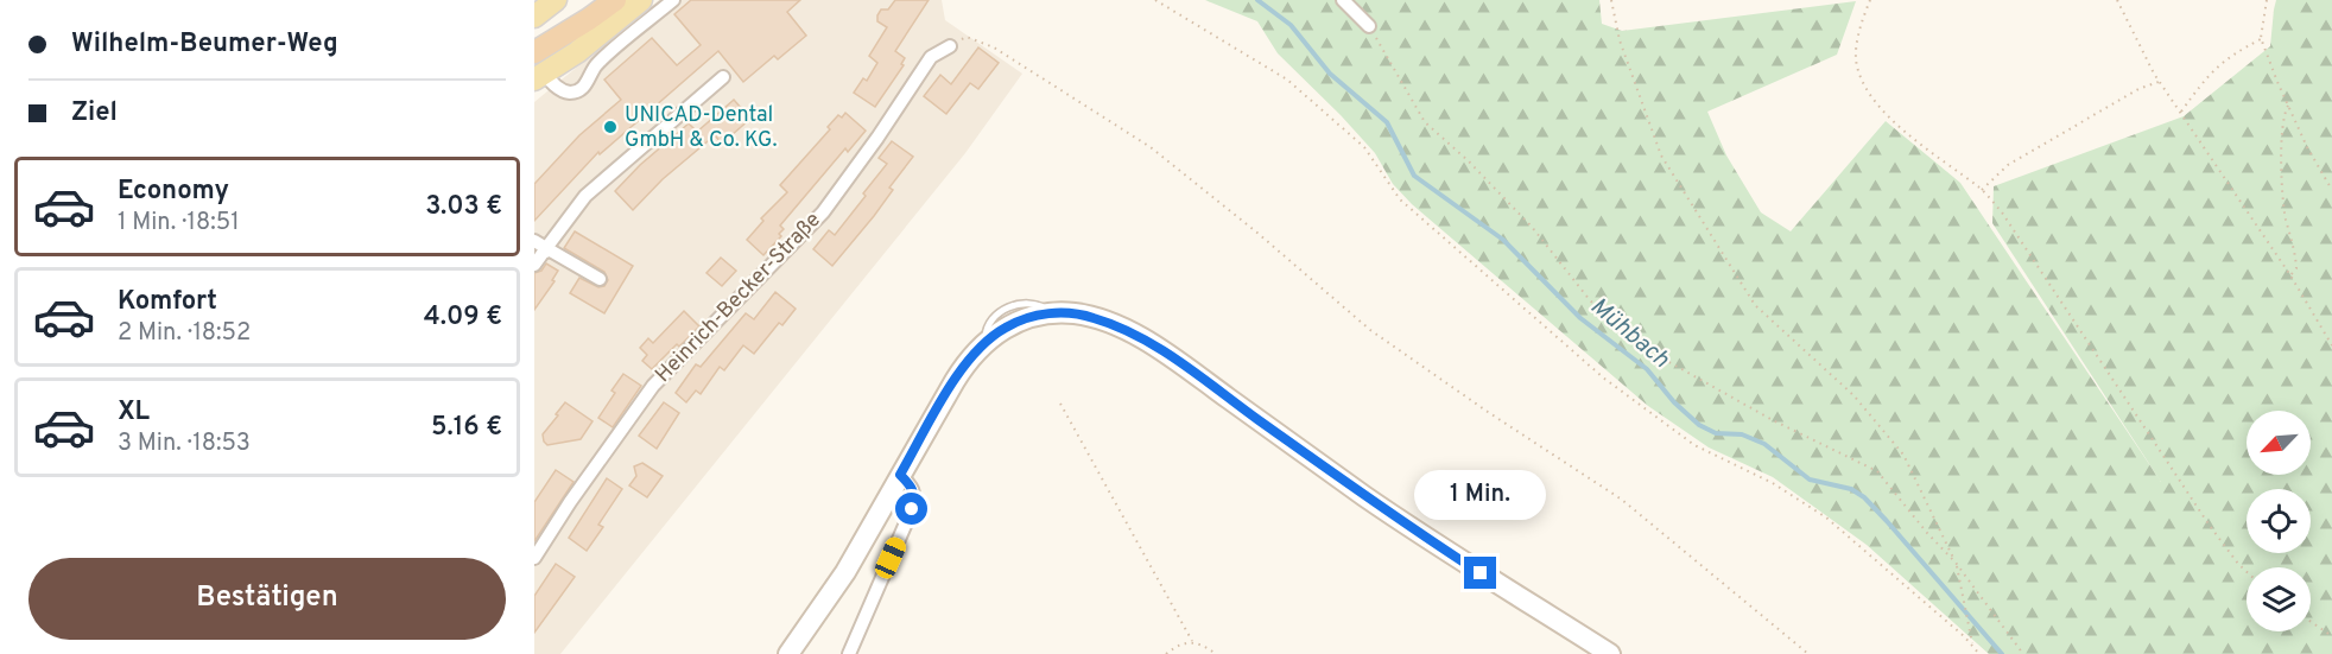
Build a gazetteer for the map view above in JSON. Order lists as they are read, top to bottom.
{
  "streets": {
    "street": ["Heinrich-Becker-Straße"]
  },
  "water": ["Mühbach"],
  "places": ["UNICAD-Dental GmbH & Co. KG."],
  "north": "bottom left",
  "page": {
    "banner": ["Wilhelm-Beumer-Weg", "Ziel"],
    "list": [
      {
        "name": "Economy",
        "note": "1 Min. · 18:51",
        "value": "3.03 €"
      },
      {
        "name": "Komfort",
        "note": "2 Min. · 18:52",
        "value": "4.09 €"
      },
      {
        "name": "XL",
        "note": "3 Min. · 18:53",
        "value": "5.16 €"
      }
    ],
    "bubble": "1 Min.",
    "buttons": "Bestätigen"
  }
}
